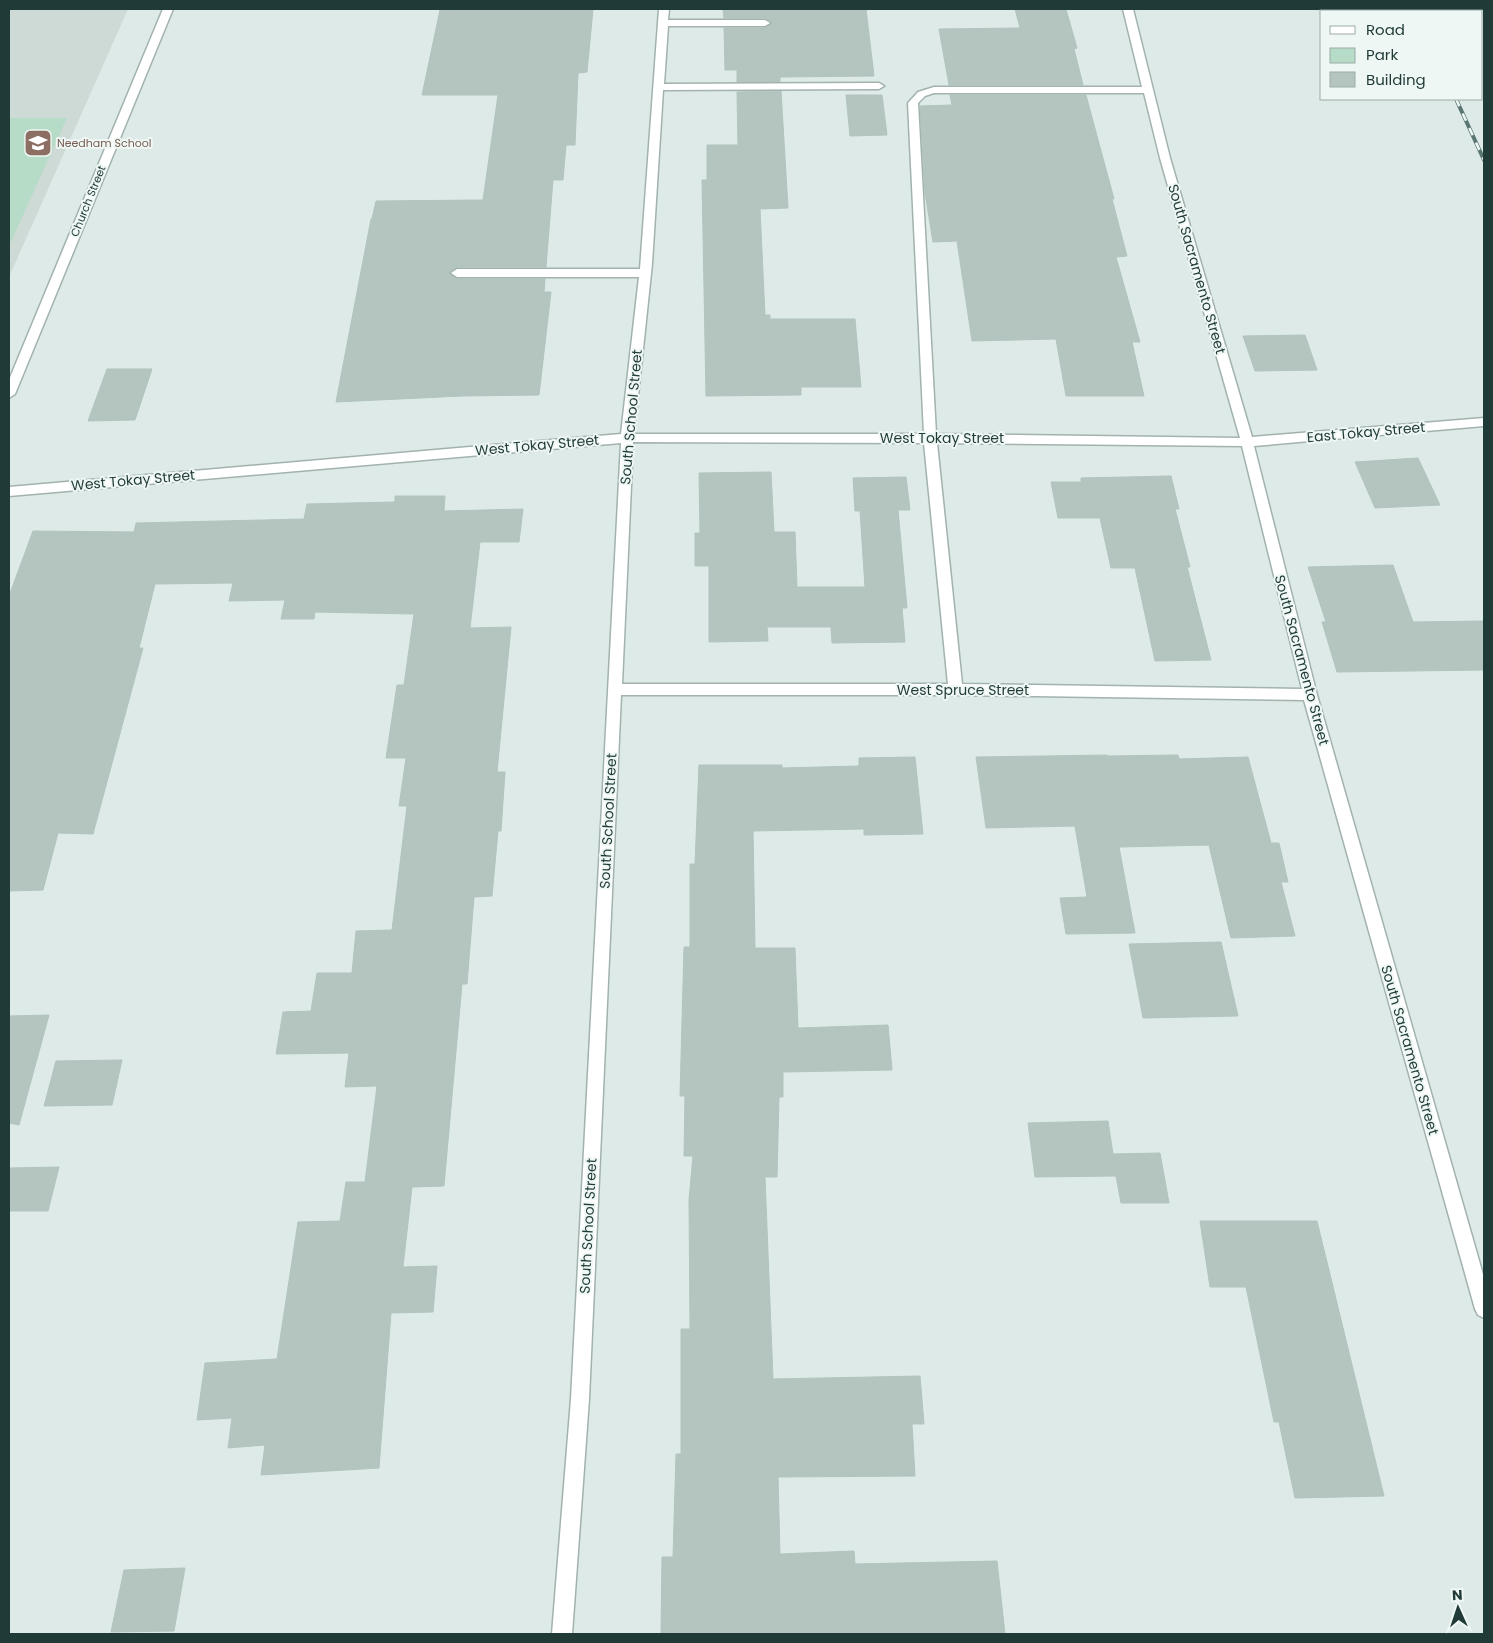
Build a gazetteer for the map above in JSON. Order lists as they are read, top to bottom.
{
  "streets": {
    "street": [
      "Church Street",
      "South Sacramento Street",
      "South School Street",
      "East Tokay Street",
      "West Tokay Street",
      "West Spruce Street"
    ]
  },
  "crossings": [
    ["South Sacramento Street", "East Tokay Street"],
    ["South Sacramento Street", "West Tokay Street"],
    ["South Sacramento Street", "West Spruce Street"],
    ["South School Street", "West Tokay Street"],
    ["South School Street", "West Spruce Street"],
    ["East Tokay Street", "West Tokay Street"]
  ],
  "places": {
    "school or university": ["Needham School"]
  },
  "legend": ["Road", "Park", "Building"],
  "north": "top"
}
